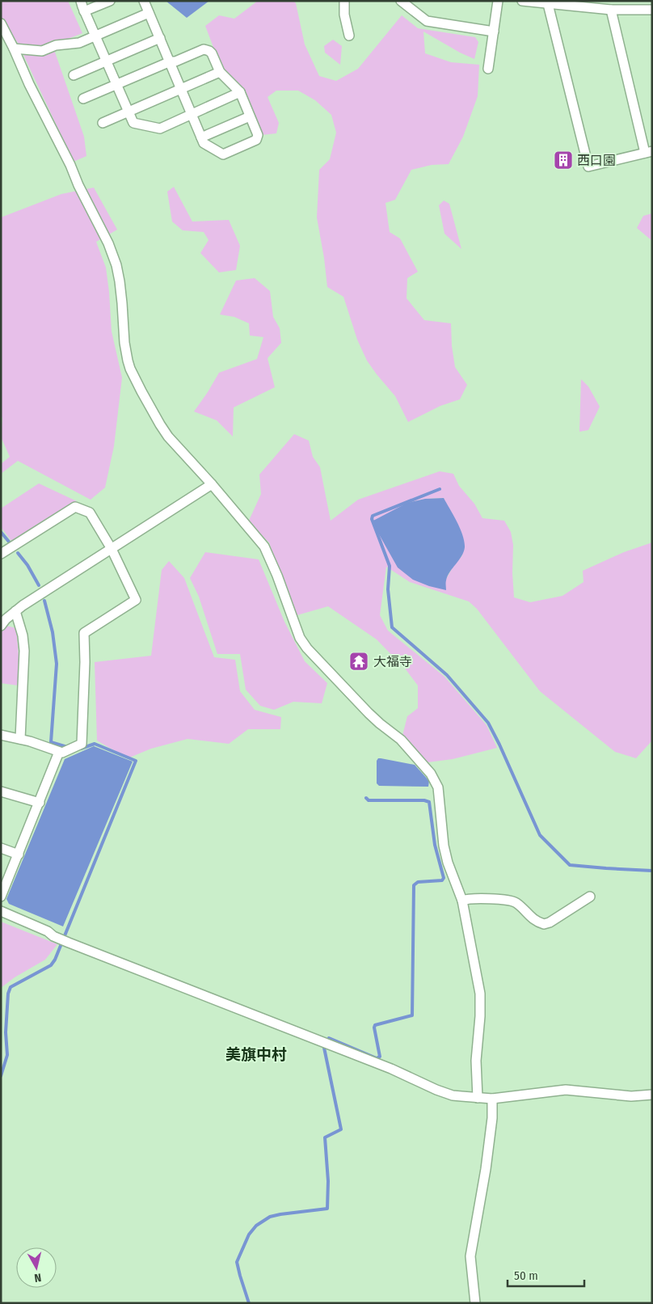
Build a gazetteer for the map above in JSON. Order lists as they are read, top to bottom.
{
  "districts": ["美旗中村"],
  "places": {
    "building": ["西口園"],
    "temple": ["大福寺"]
  },
  "scale_bar": "50 m",
  "north": "bottom"
}
